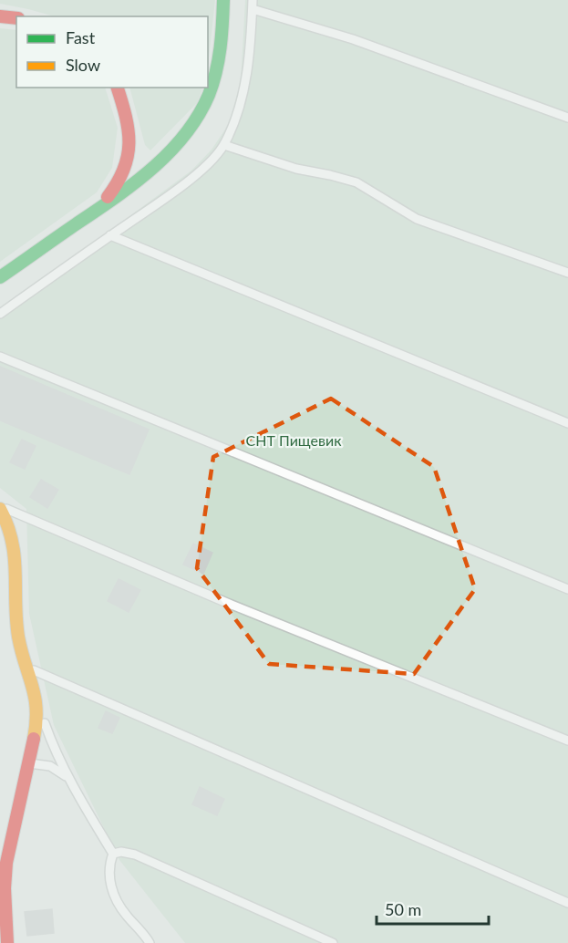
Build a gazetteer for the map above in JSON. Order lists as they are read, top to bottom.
{
  "parks": ["СНТ Пищевик"],
  "legend": ["Fast", "Slow"],
  "scale_bar": "50 m"
}
